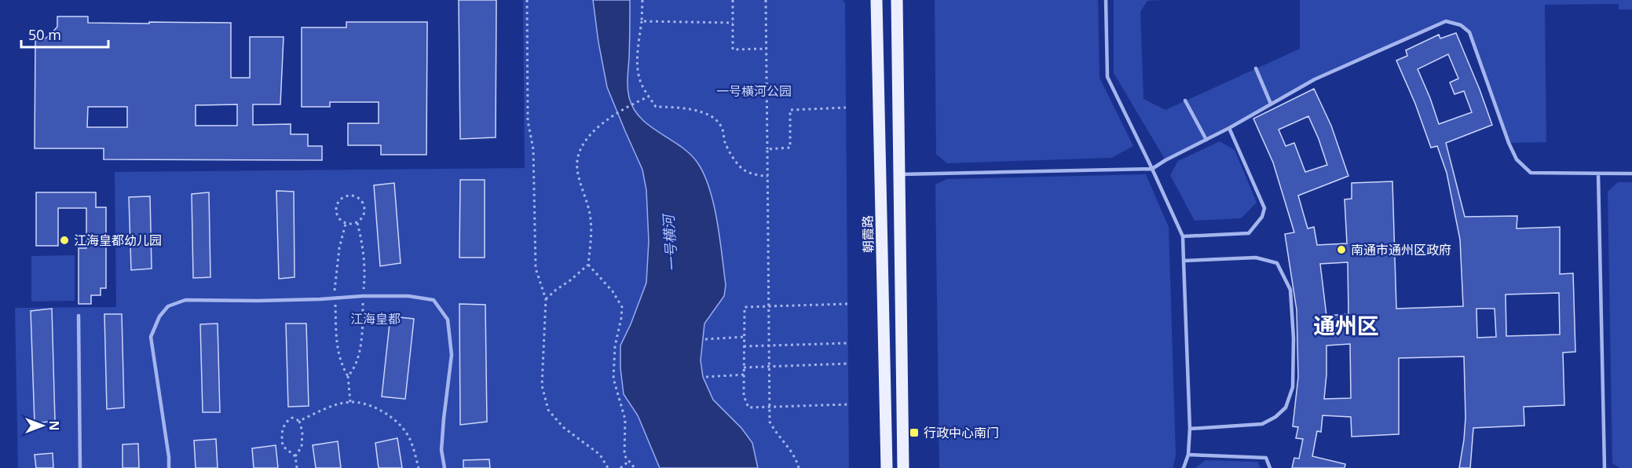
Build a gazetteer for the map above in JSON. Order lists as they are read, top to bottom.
{
  "streets": {
    "main road": ["朝霞路"]
  },
  "districts": ["通州区"],
  "water": ["一号横河"],
  "parks": ["一号横河公园", "江海皇都"],
  "places": {
    "other": ["江海皇都幼儿园", "南通市通州区政府"],
    "transit": ["行政中心南门"]
  },
  "scale_bar": "50 m",
  "north": "right"
}
